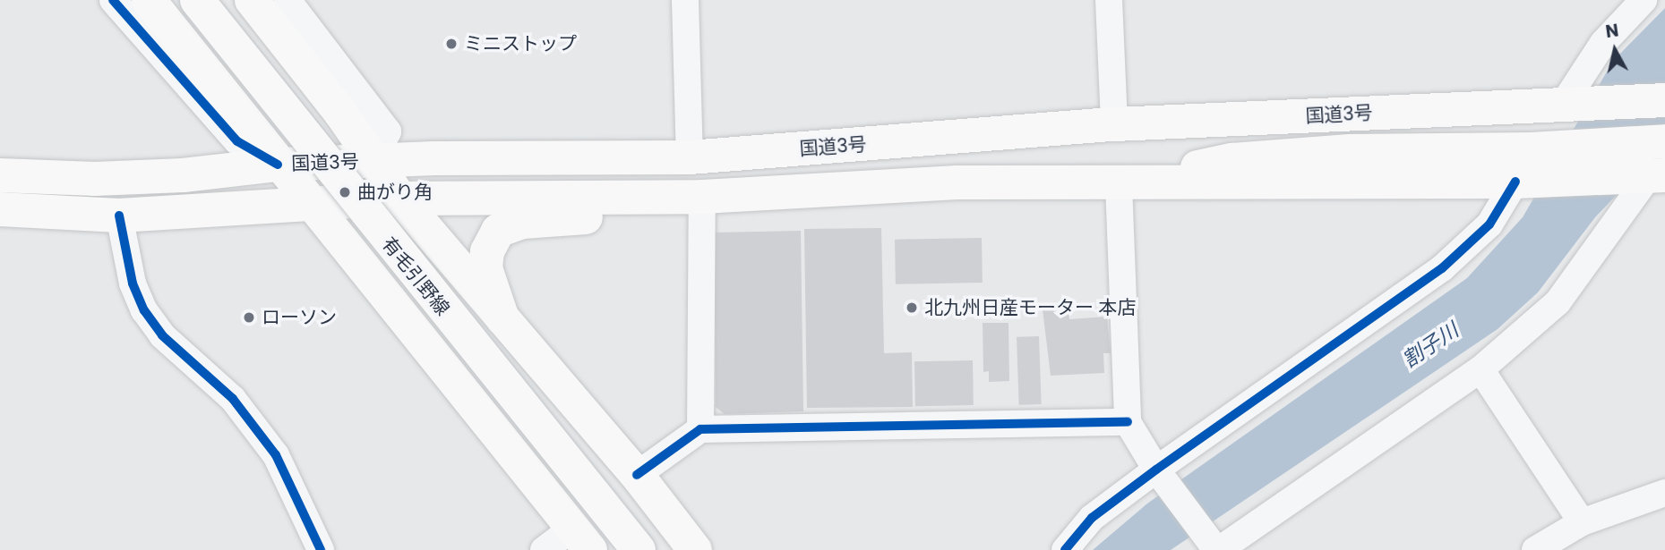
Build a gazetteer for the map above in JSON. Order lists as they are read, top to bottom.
{
  "streets": {
    "main road": ["国道3号", "有毛引野線"]
  },
  "water": ["割子川"],
  "places": [
    "ミニストップ",
    "曲がり角",
    "北九州日産モーター 本店",
    "ローソン"
  ],
  "north": "top"
}
